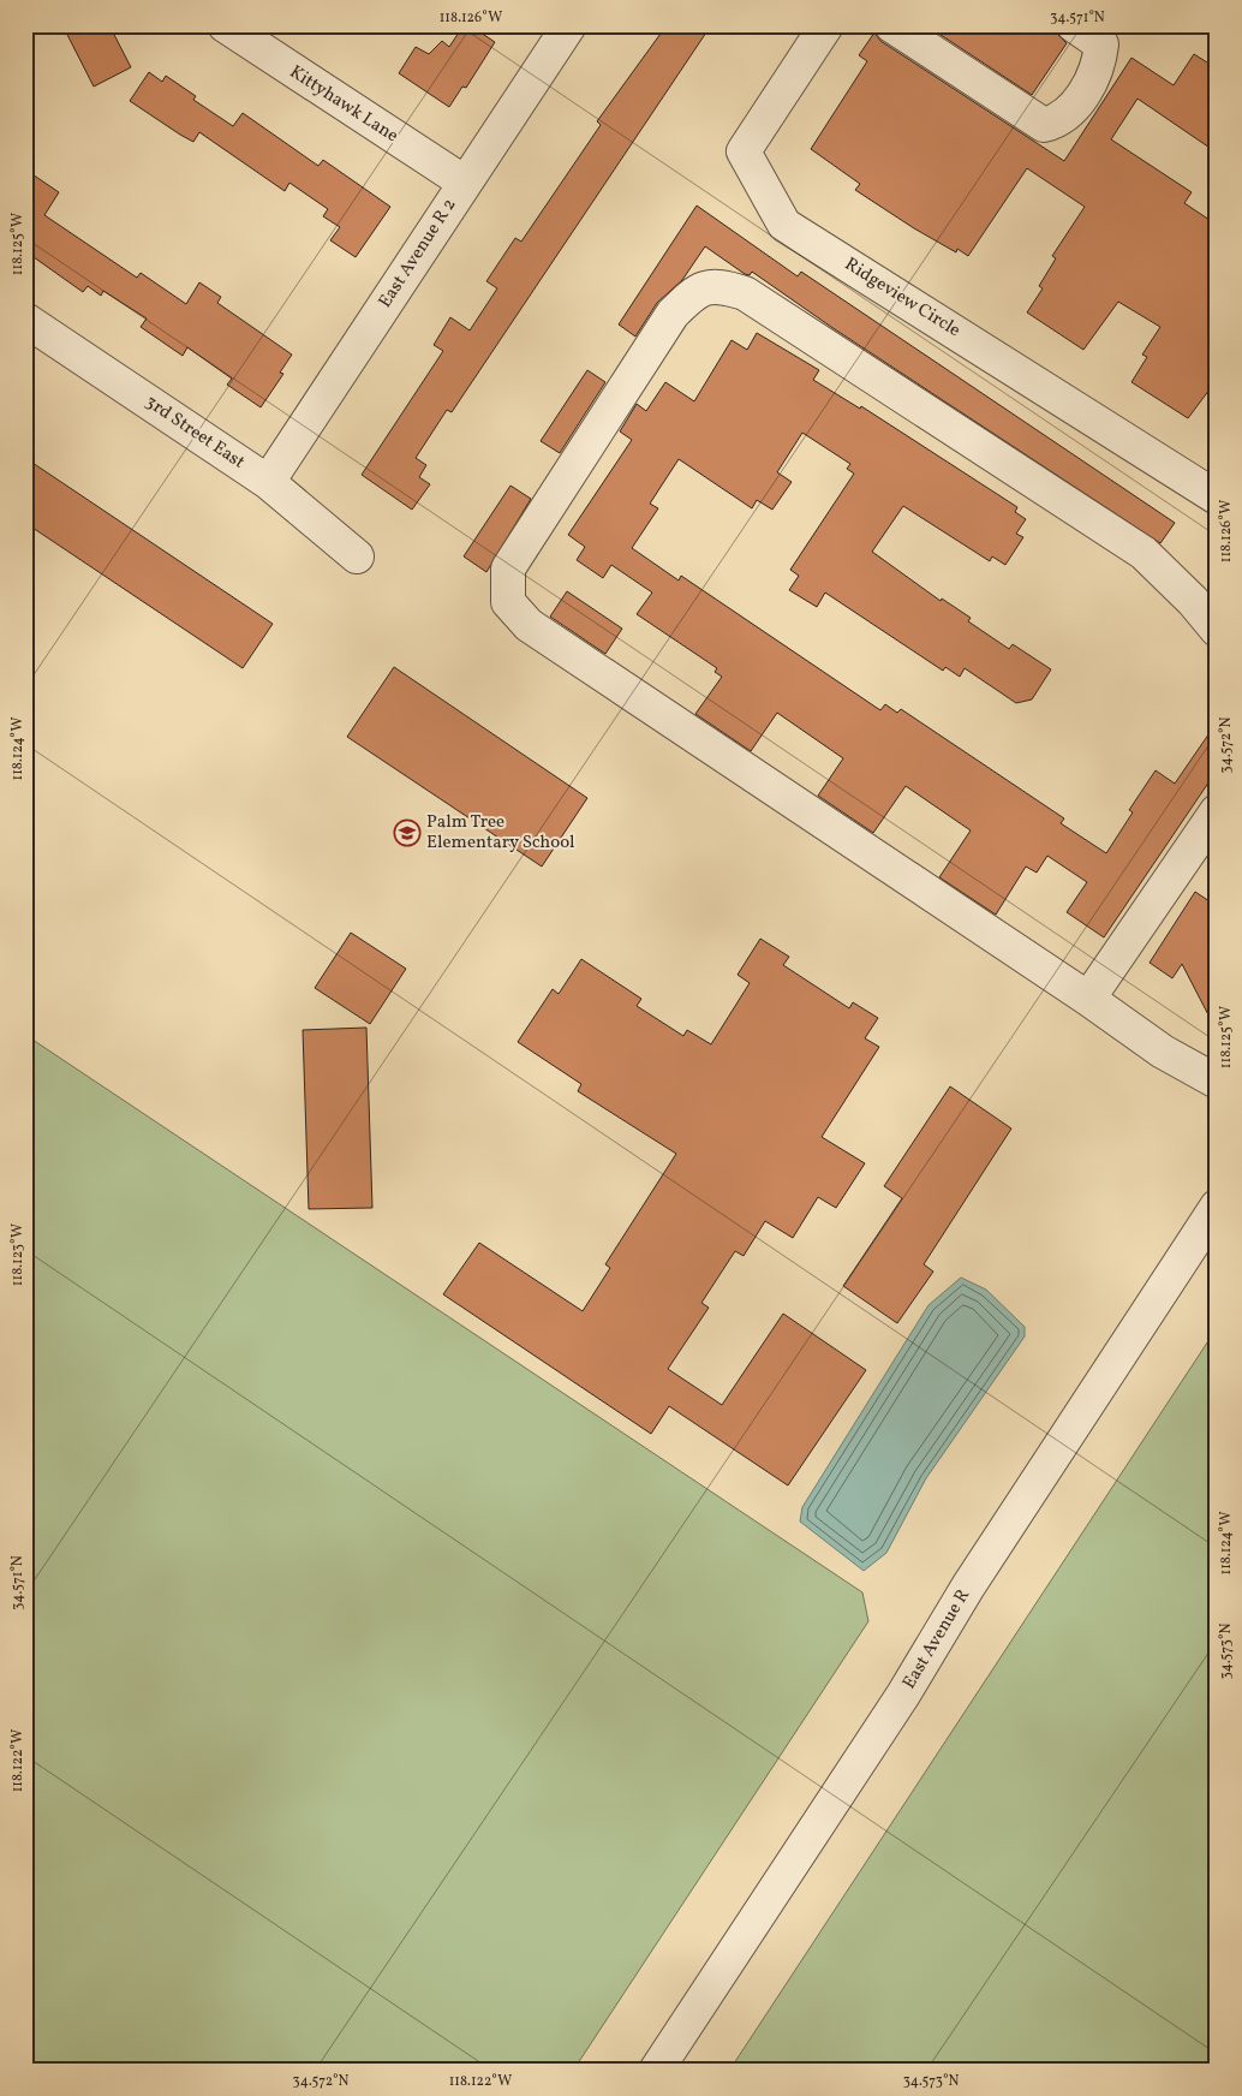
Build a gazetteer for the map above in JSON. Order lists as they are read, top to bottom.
{
  "streets": {
    "street": [
      "Kittyhawk Lane",
      "East Avenue R 2",
      "Ridgeview Circle",
      "3rd Street East",
      "East Avenue R"
    ]
  },
  "crossings": [
    ["Kittyhawk Lane", "East Avenue R 2"],
    ["East Avenue R 2", "3rd Street East"]
  ],
  "places": {
    "school or university": ["Palm Tree Elementary School"]
  },
  "coordinates": [
    "118.126°W",
    "34.571°N",
    "118.125°W",
    "34.572°N",
    "118.124°W",
    "118.123°W",
    "34.573°N",
    "118.122°W"
  ]
}
